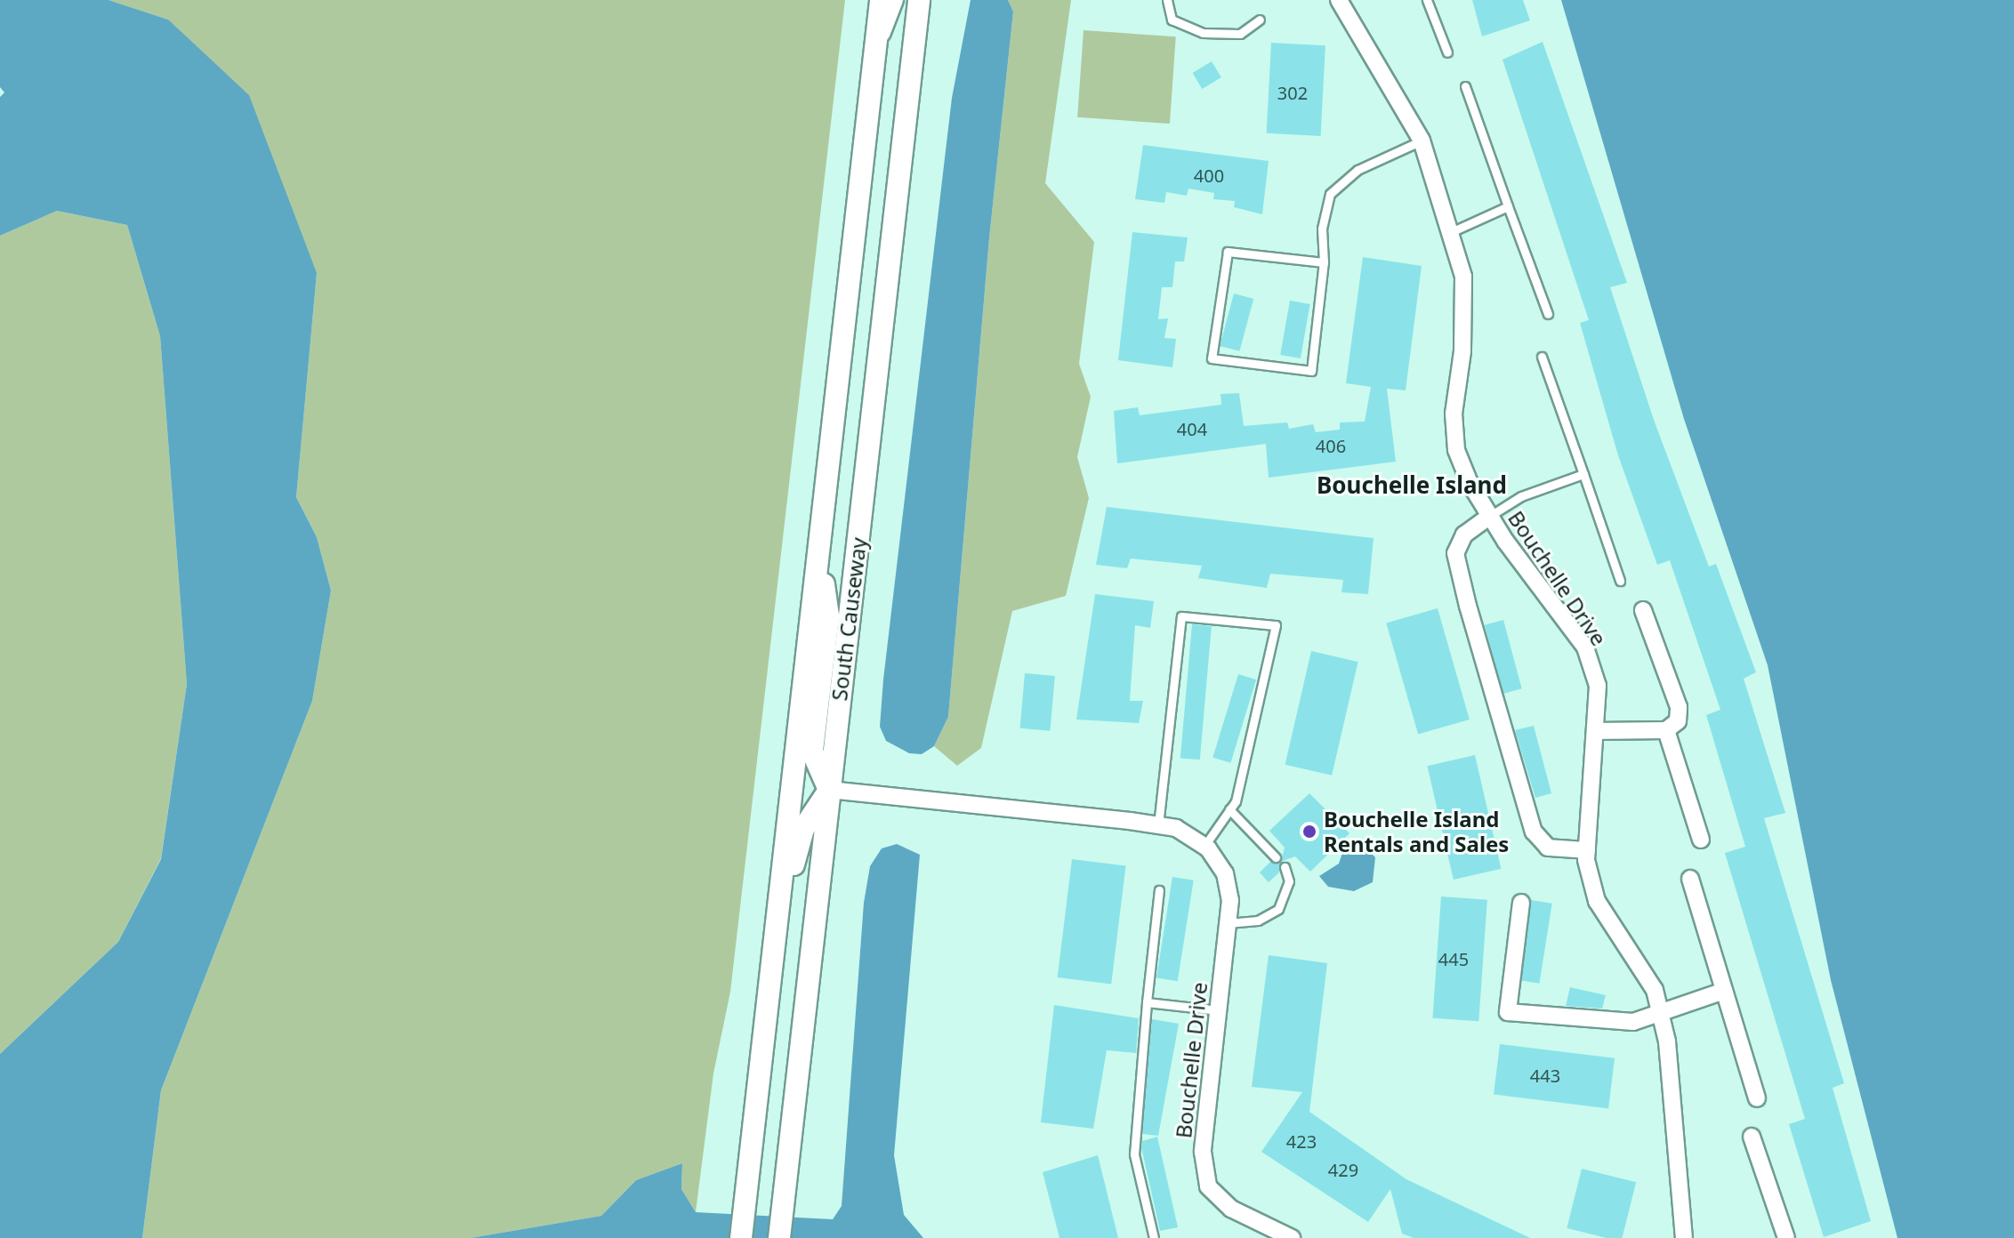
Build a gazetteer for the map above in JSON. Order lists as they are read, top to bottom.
{
  "streets": {
    "main road": ["South Causeway"],
    "street": ["Bouchelle Drive"]
  },
  "crossings": [
    ["Bouchelle Drive", "South Causeway"]
  ],
  "districts": ["Bouchelle Island"],
  "places": ["Bouchelle Island Rentals and Sales"],
  "house_numbers": [
    "302",
    "400",
    "404",
    "406",
    "445",
    "443",
    "423",
    "429"
  ]
}
